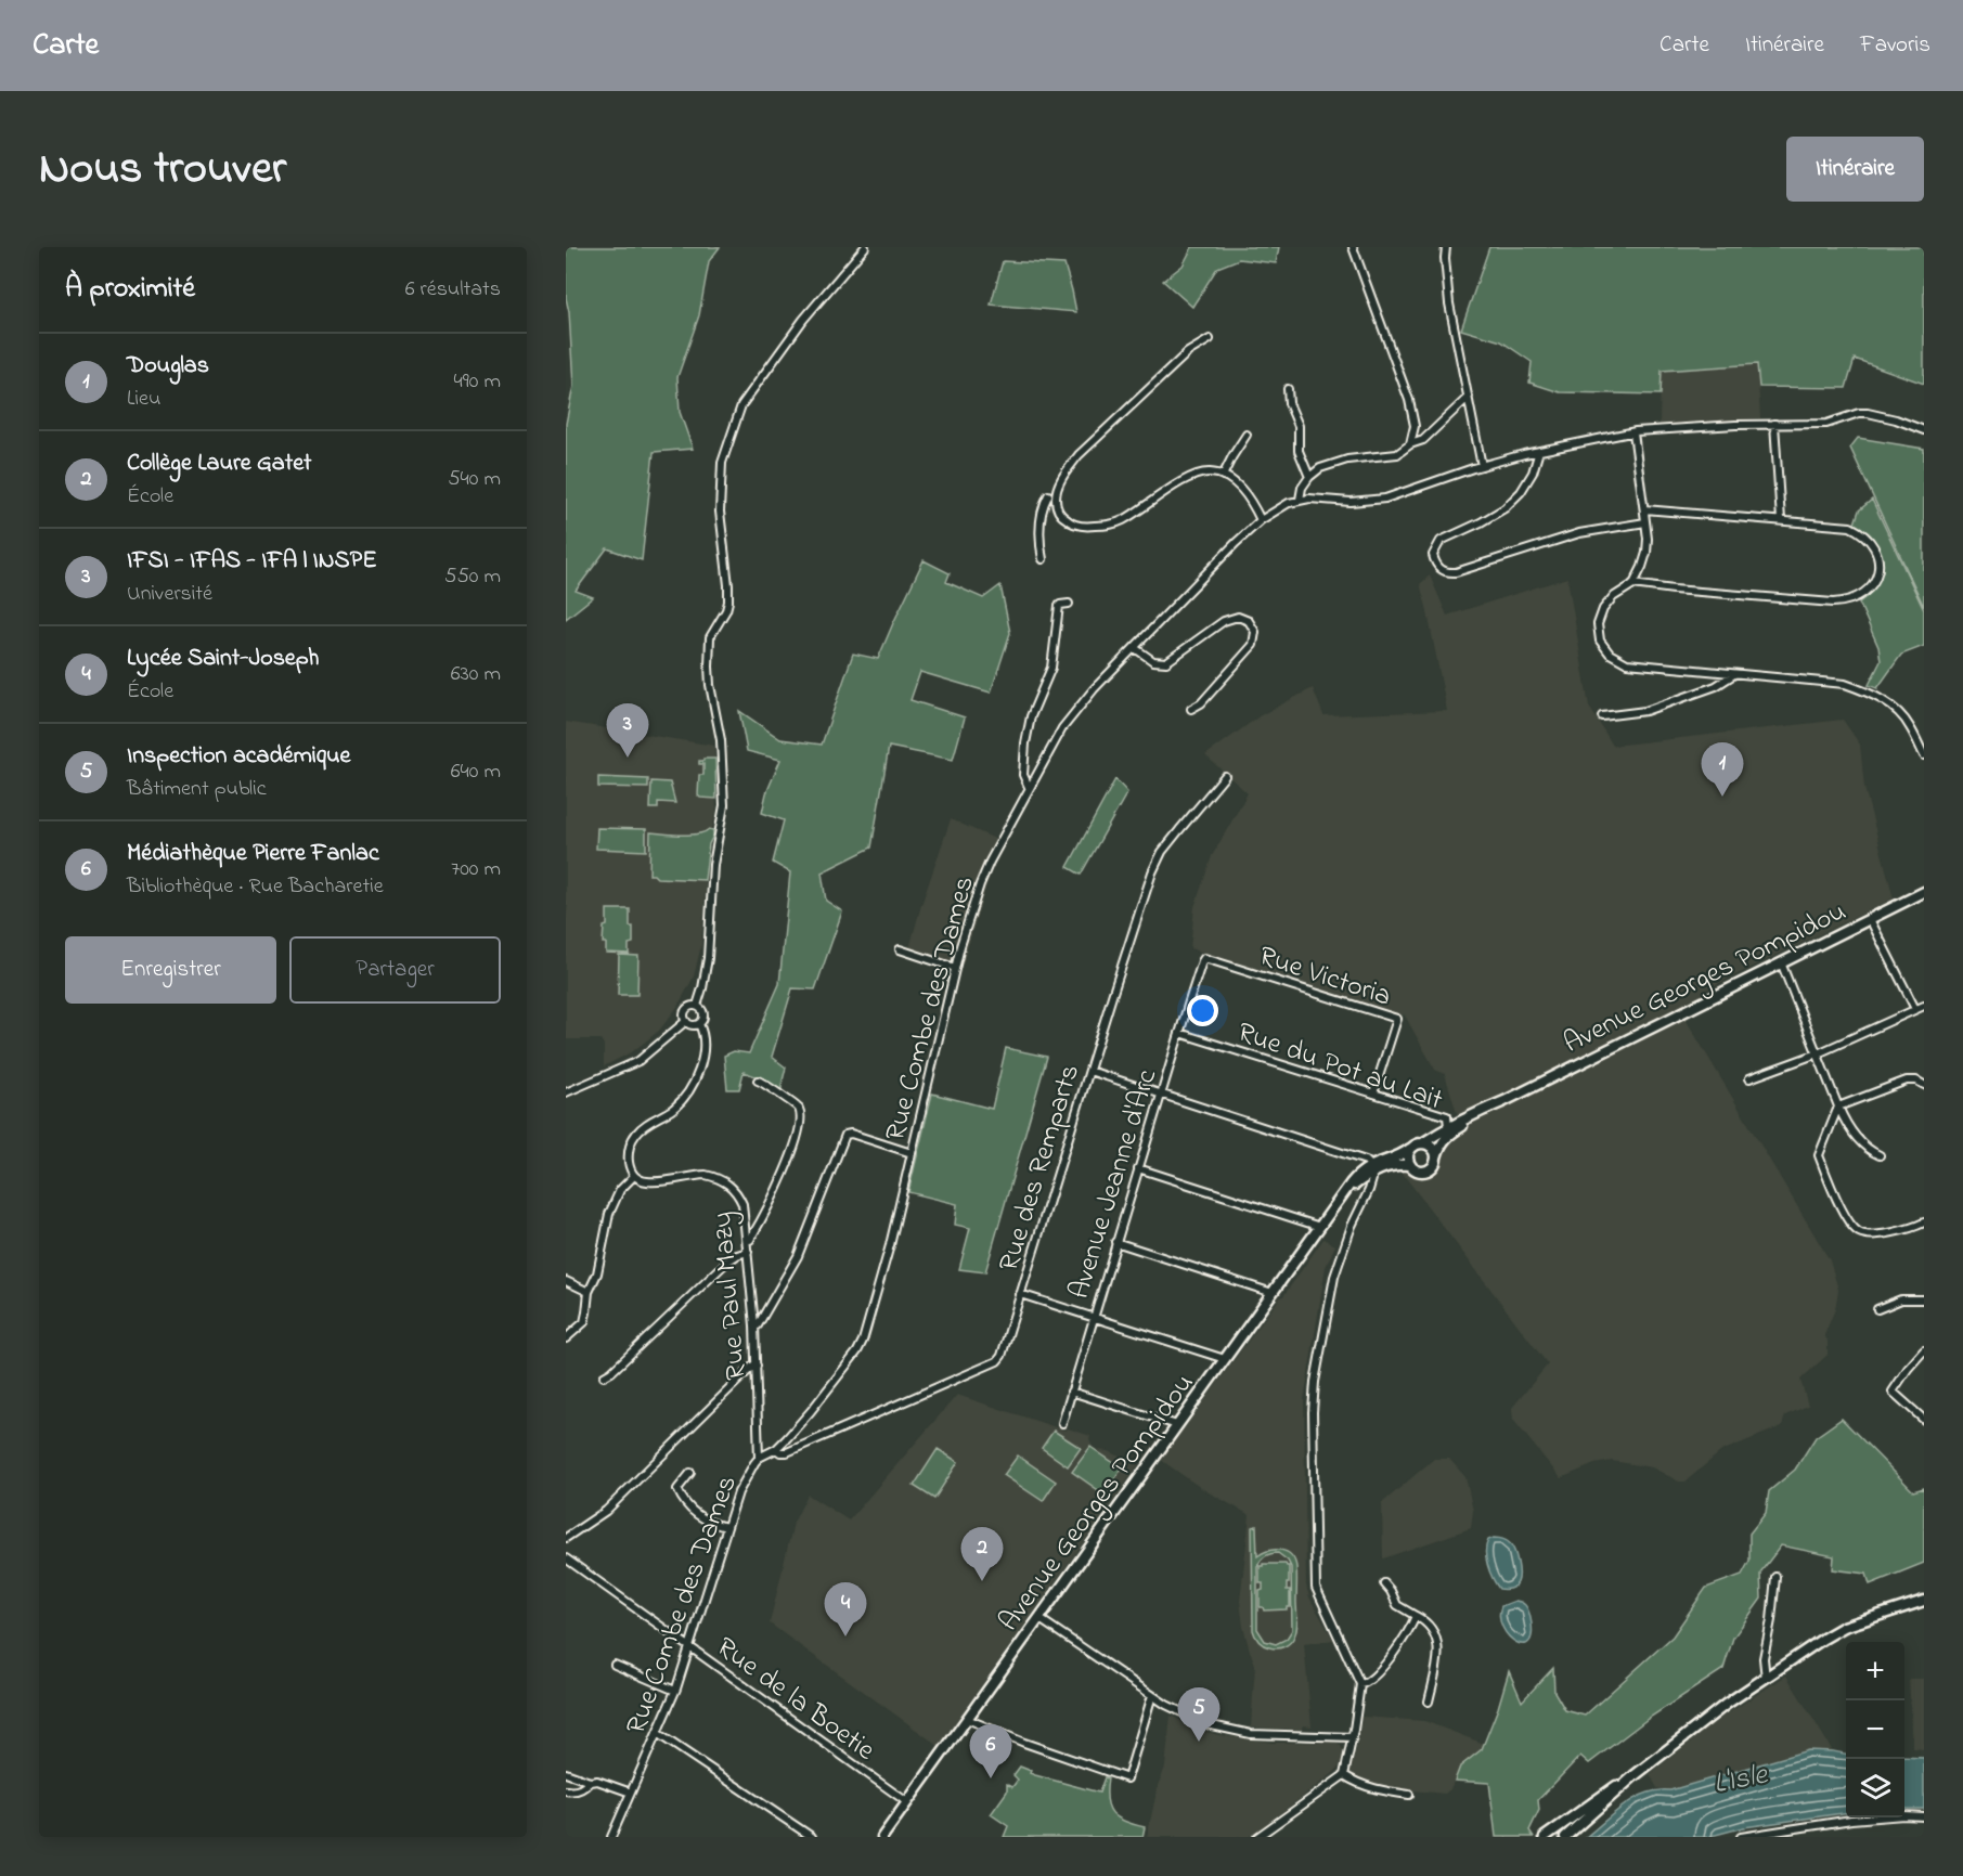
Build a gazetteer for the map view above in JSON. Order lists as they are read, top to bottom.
{
  "streets": {
    "main road": ["Avenue Georges Pompidou"],
    "street": [
      "Rue Victoria",
      "Rue Combe des Dames",
      "Rue du Pot au Lait",
      "Rue des Remparts",
      "Avenue Jeanne d'Arc",
      "Rue Paul Mazy",
      "Rue de la Boetie"
    ]
  },
  "crossings": [
    ["Rue Victoria", "Rue du Pot au Lait"],
    ["Rue Victoria", "Avenue Jeanne d'Arc"],
    ["Avenue Georges Pompidou", "Rue du Pot au Lait"],
    ["Avenue Georges Pompidou", "Rue de la Boetie"],
    ["Rue Combe des Dames", "Rue des Remparts"],
    ["Rue Combe des Dames", "Rue Paul Mazy"],
    ["Rue Combe des Dames", "Rue de la Boetie"],
    ["Rue du Pot au Lait", "Avenue Jeanne d'Arc"]
  ],
  "water": ["L'Isle"],
  "page": {
    "header": "Carte",
    "nav": ["Carte", "Itinéraire", "Favoris"],
    "title": "Nous trouver",
    "buttons": [
      "Itinéraire",
      ["Enregistrer", "Partager"]
    ],
    "heading": ["À proximité", "6 résultats"],
    "list": [
      {
        "mark": "1",
        "name": "Douglas",
        "note": "Lieu",
        "value": "490 m"
      },
      {
        "mark": "2",
        "name": "Collège Laure Gatet",
        "note": "École",
        "value": "540 m"
      },
      {
        "mark": "3",
        "name": "IFSI - IFAS - IFA | INSPE",
        "note": "Université",
        "value": "550 m"
      },
      {
        "mark": "4",
        "name": "Lycée Saint-Joseph",
        "note": "École",
        "value": "630 m"
      },
      {
        "mark": "5",
        "name": "Inspection académique",
        "note": "Bâtiment public",
        "value": "640 m"
      },
      {
        "mark": "6",
        "name": "Médiathèque Pierre Fanlac",
        "note": "Bibliothèque · Rue Bacharetie",
        "value": "700 m"
      }
    ],
    "pins": [
      "3",
      "1",
      "2",
      "4",
      "5",
      "6"
    ],
    "map_buttons": ["+", "−"]
  }
}
